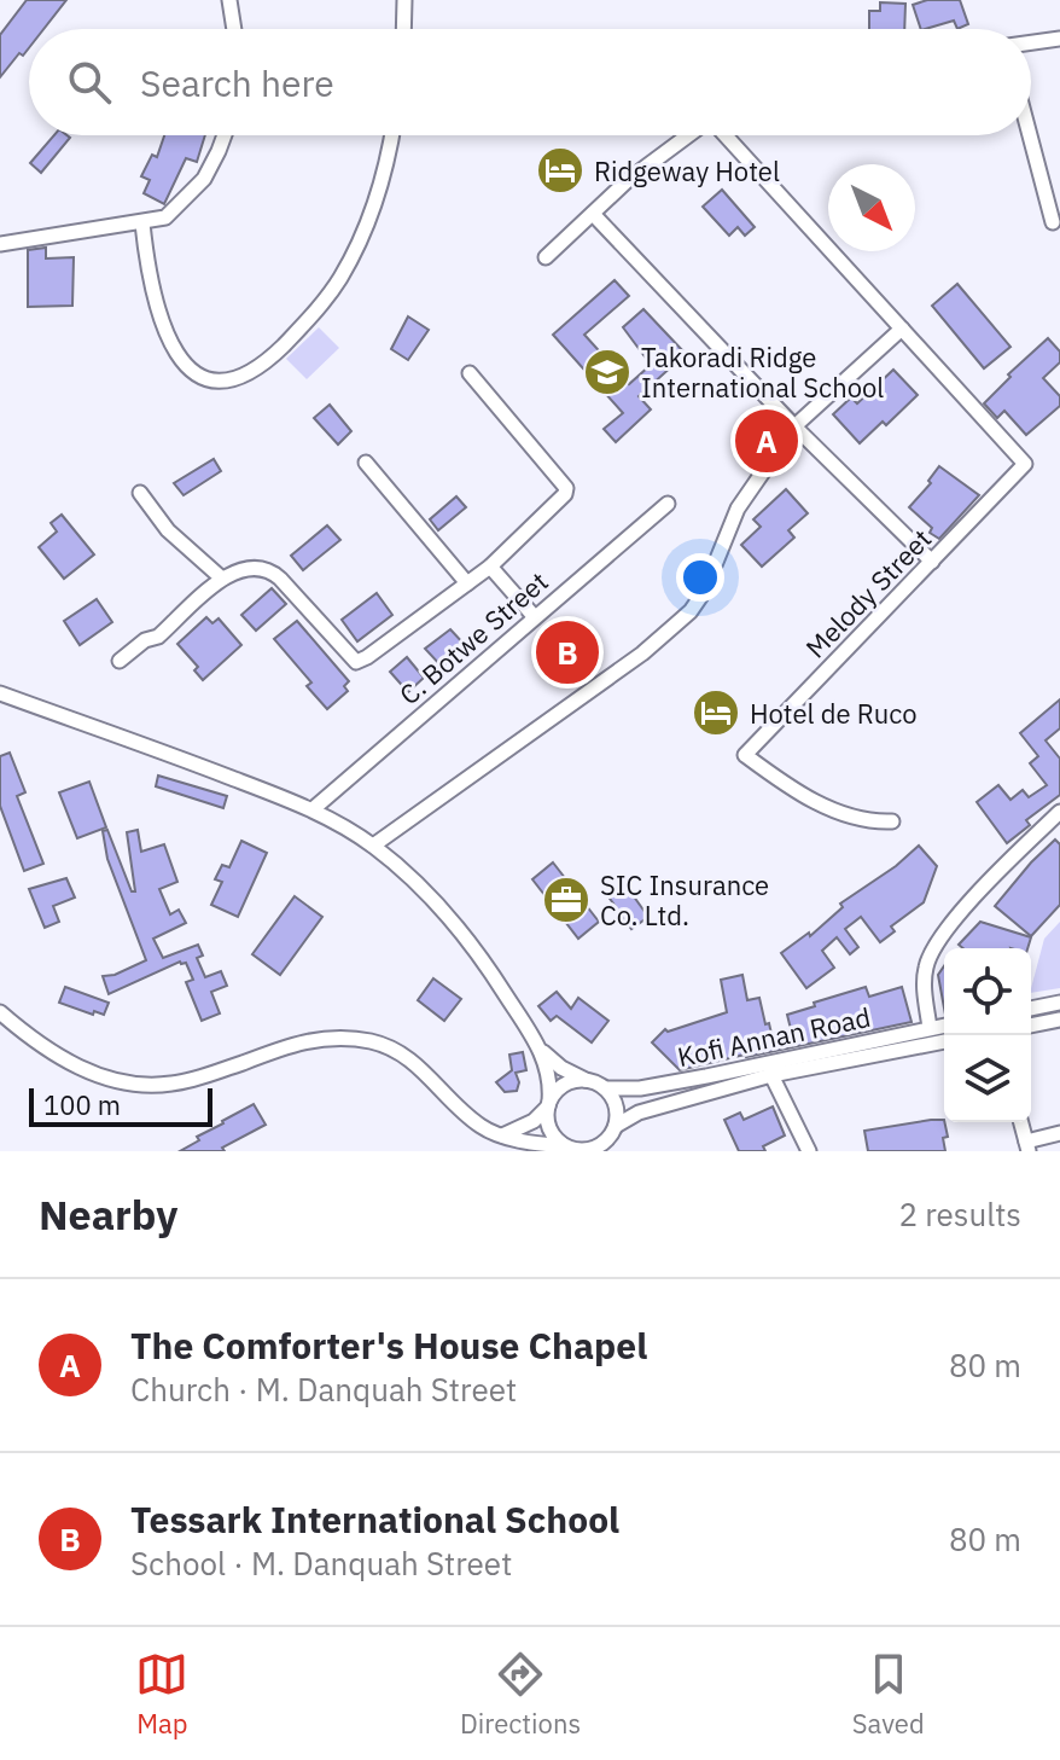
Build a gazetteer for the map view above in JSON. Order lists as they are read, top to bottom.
{
  "streets": {
    "street": ["Melody Street", "C. Botwe Street", "Kofi Annan Road"]
  },
  "places": {
    "hotel": ["Ridgeway Hotel", "Hotel de Ruco"],
    "school or university": ["Takoradi Ridge International School"],
    "office": ["SIC Insurance Co. Ltd."]
  },
  "scale_bar": "100 m",
  "north": "bottom right",
  "page": {
    "search": "Search here",
    "pins": ["A", "B"],
    "scale": "100 m",
    "heading": ["Nearby", "2 results"],
    "list": [
      {
        "mark": "A",
        "name": "The Comforter's House Chapel",
        "note": "Church · M. Danquah Street",
        "value": "80 m"
      },
      {
        "mark": "B",
        "name": "Tessark International School",
        "note": "School · M. Danquah Street",
        "value": "80 m"
      }
    ],
    "nav": ["Map", "Directions", "Saved"]
  }
}
